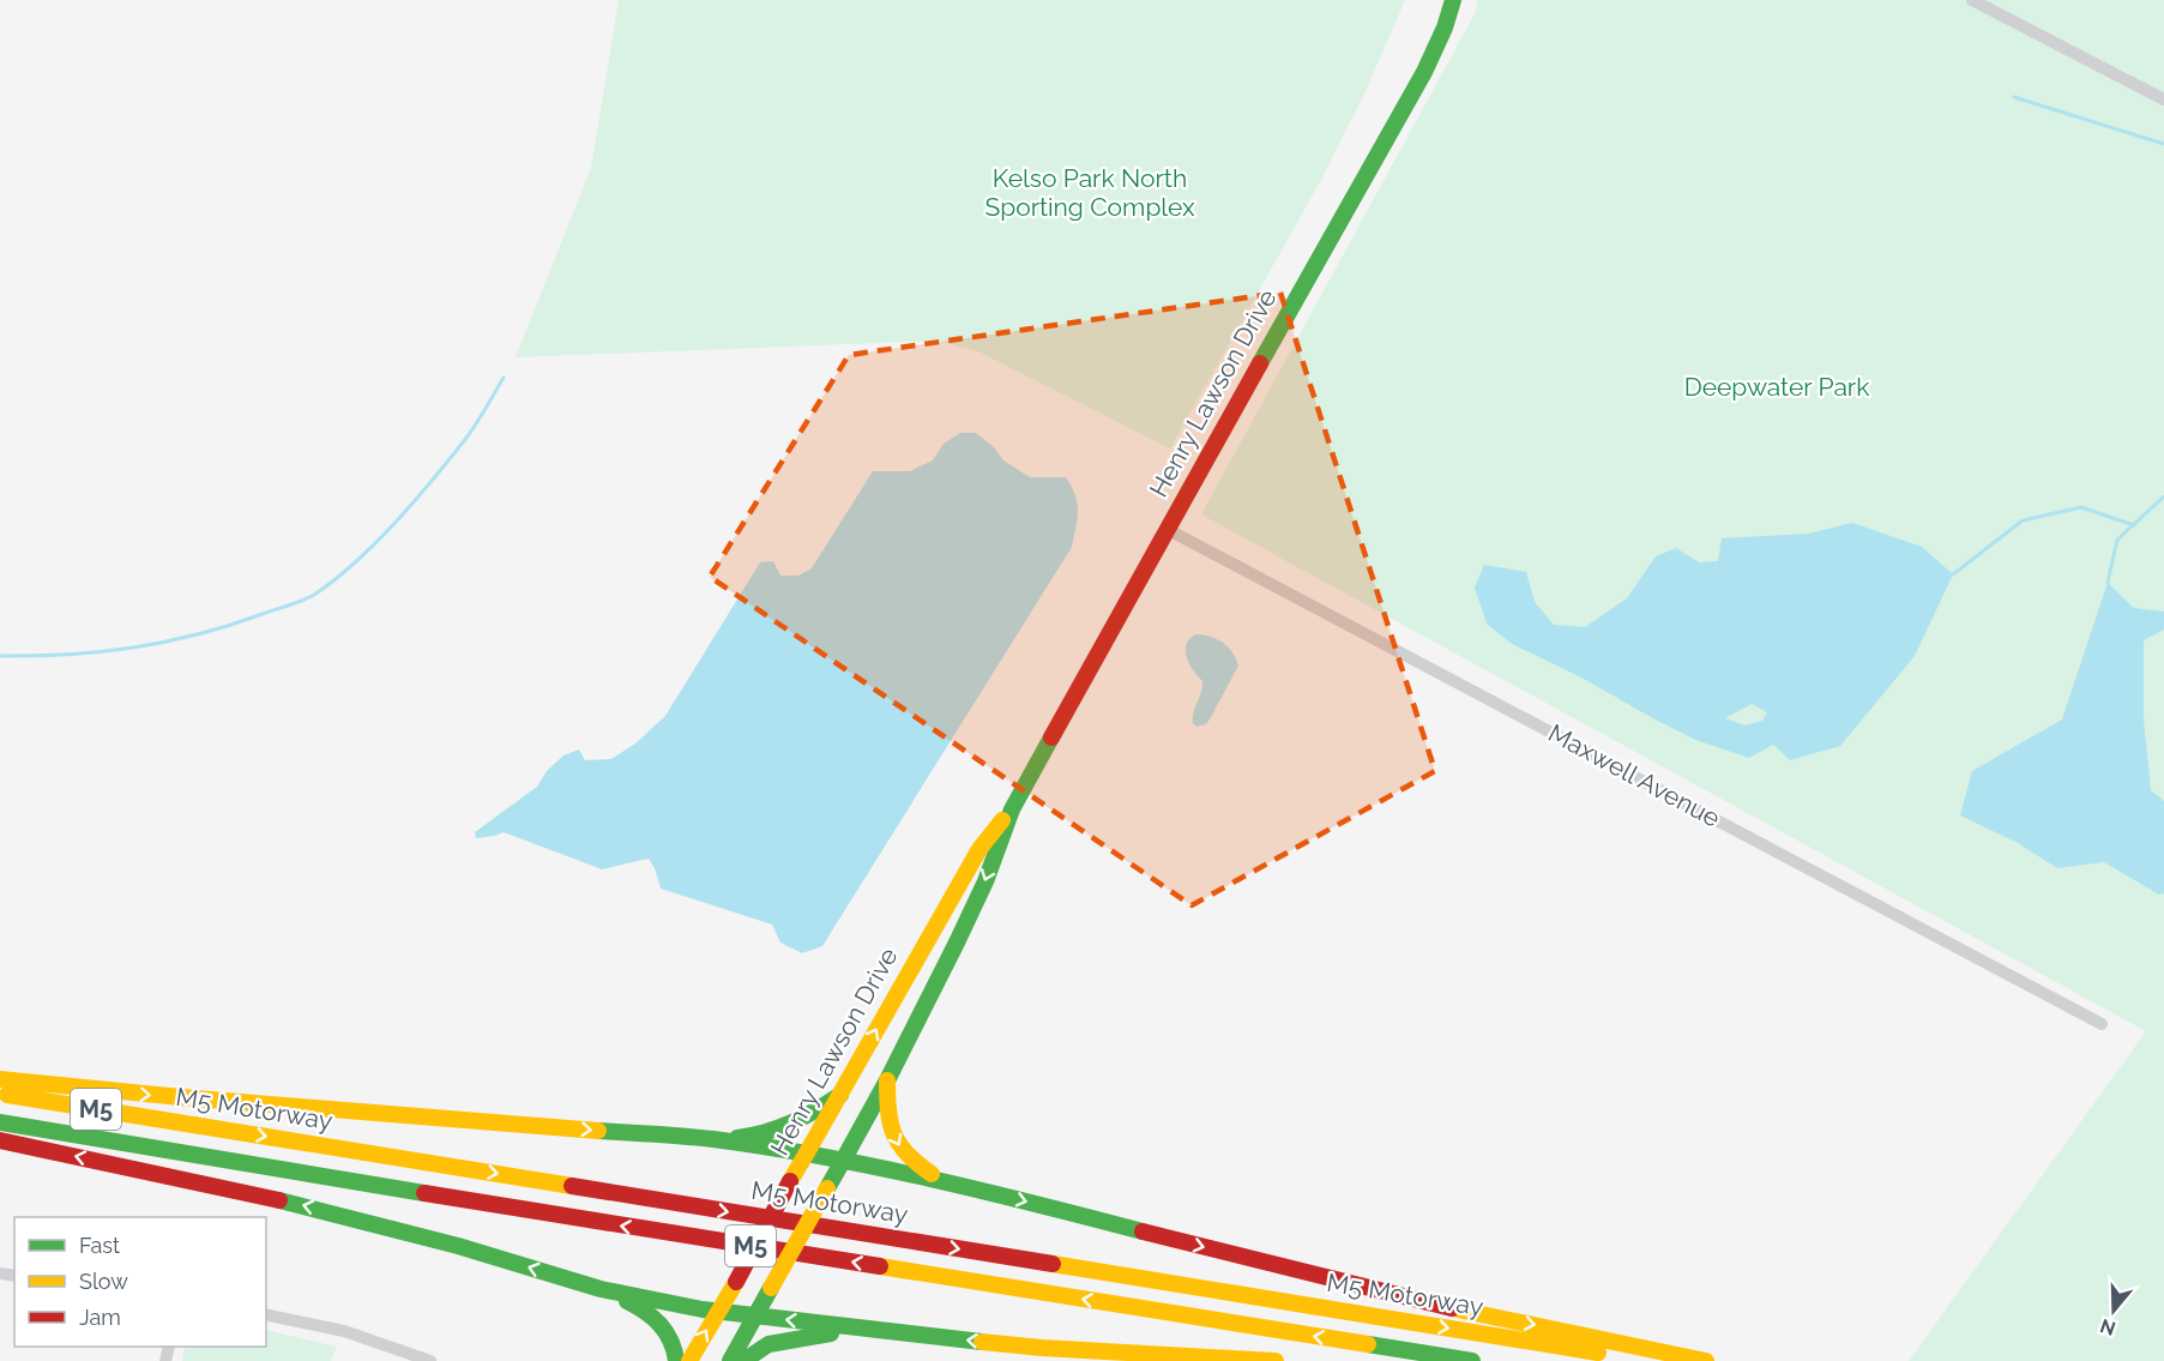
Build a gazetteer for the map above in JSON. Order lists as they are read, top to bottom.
{
  "streets": {
    "main road": ["Henry Lawson Drive", "M5", "M5 Motorway"],
    "street": ["Maxwell Avenue"]
  },
  "crossings": [
    ["Henry Lawson Drive", "Maxwell Avenue"]
  ],
  "parks": ["Kelso Park North Sporting Complex", "Deepwater Park"],
  "legend": ["Fast", "Slow", "Jam"],
  "north": "bottom"
}
